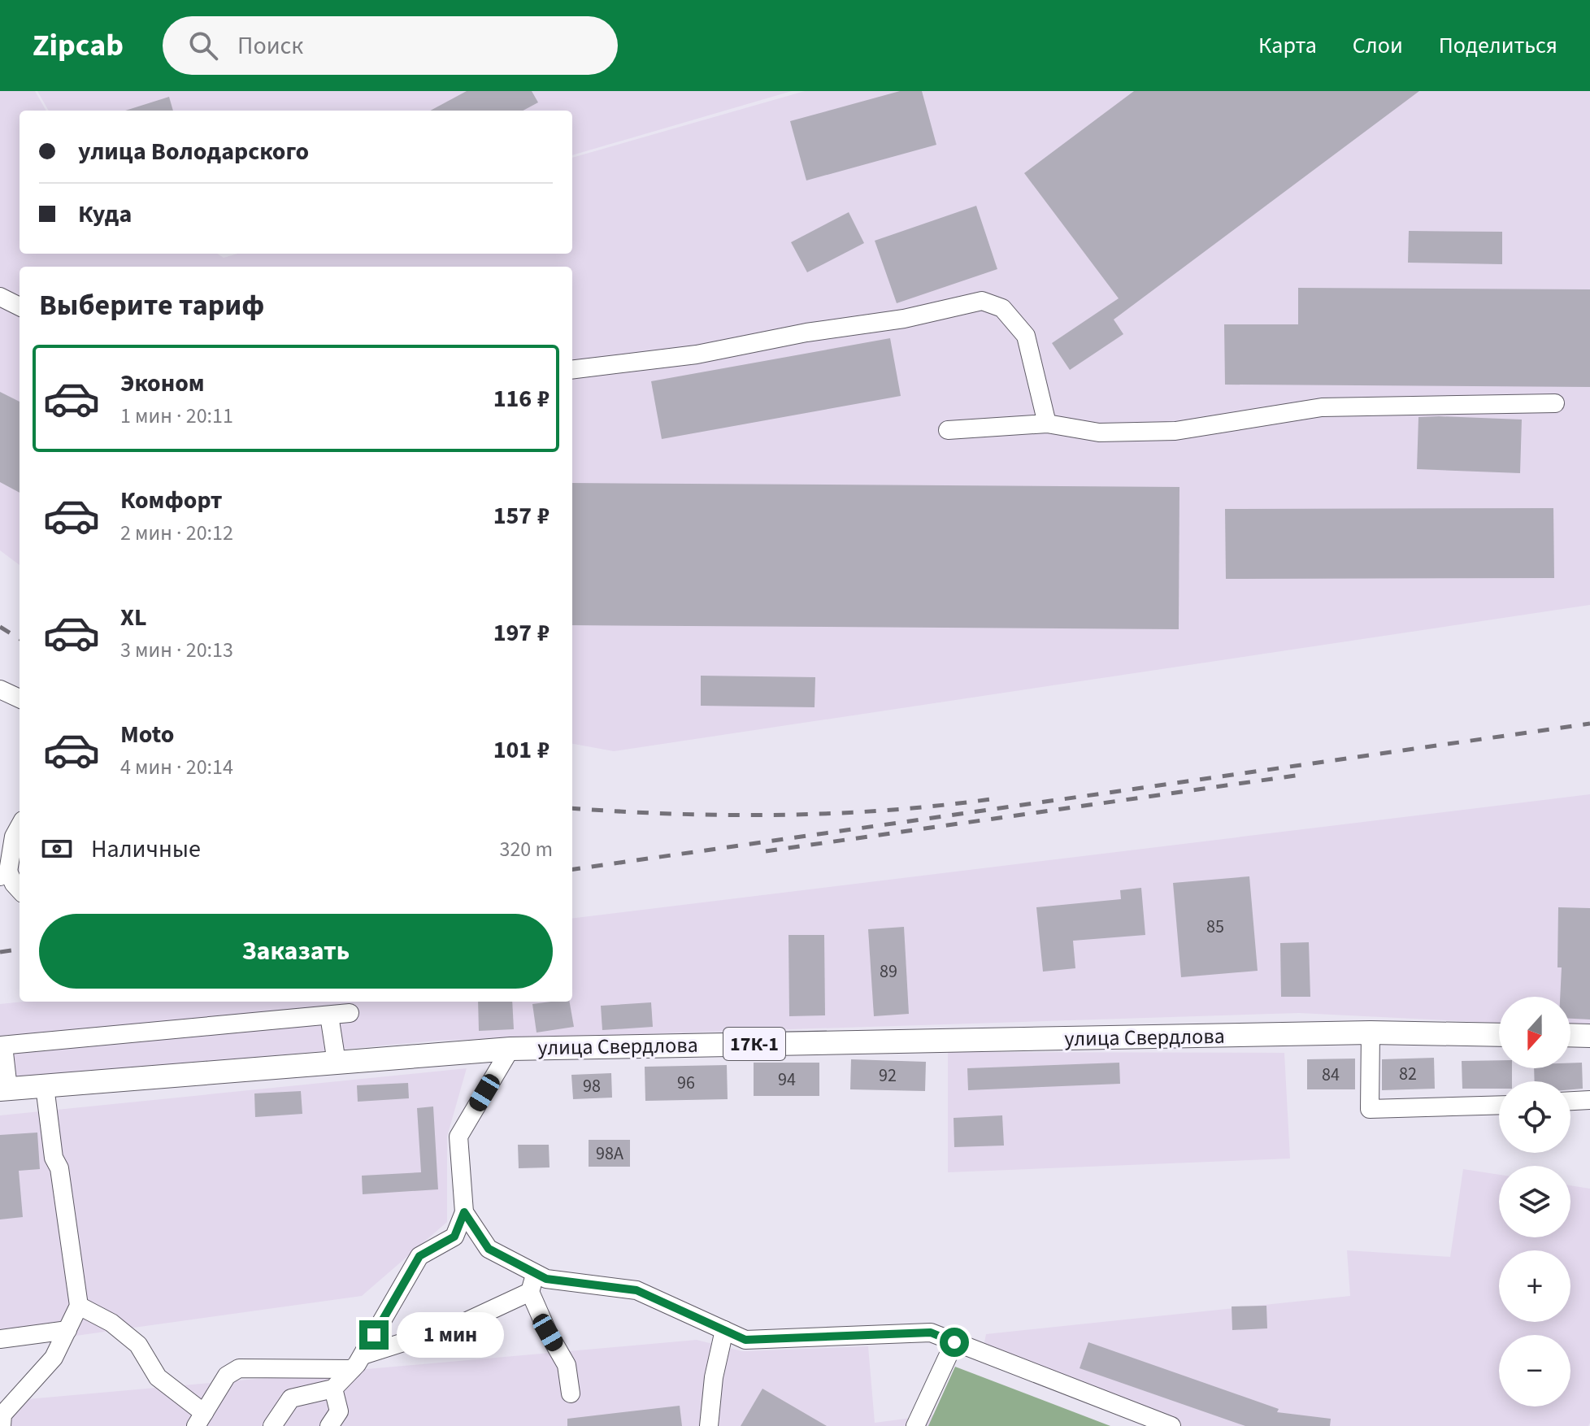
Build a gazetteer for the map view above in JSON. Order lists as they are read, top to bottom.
{
  "streets": {
    "main road": ["улица Свердлова", "17К-1"]
  },
  "house_numbers": [
    "85",
    "89",
    "82",
    "84",
    "92",
    "94",
    "96",
    "98",
    "98А"
  ],
  "north": "bottom",
  "page": {
    "header": "Zipcab",
    "search": "Поиск",
    "nav": ["Карта", "Слои", "Поделиться"],
    "banner": ["улица Володарского", "Куда"],
    "heading": "Выберите тариф",
    "list": [
      {
        "name": "Эконом",
        "note": "1 мин · 20:11",
        "value": "116 ₽"
      },
      {
        "name": "Комфорт",
        "note": "2 мин · 20:12",
        "value": "157 ₽"
      },
      {
        "name": "XL",
        "note": "3 мин · 20:13",
        "value": "197 ₽"
      },
      {
        "name": "Moto",
        "note": "4 мин · 20:14",
        "value": "101 ₽"
      }
    ],
    "pay": ["Наличные", "320 m"],
    "buttons": "Заказать",
    "map_buttons": ["+", "−"],
    "bubble": "1 мин"
  }
}
